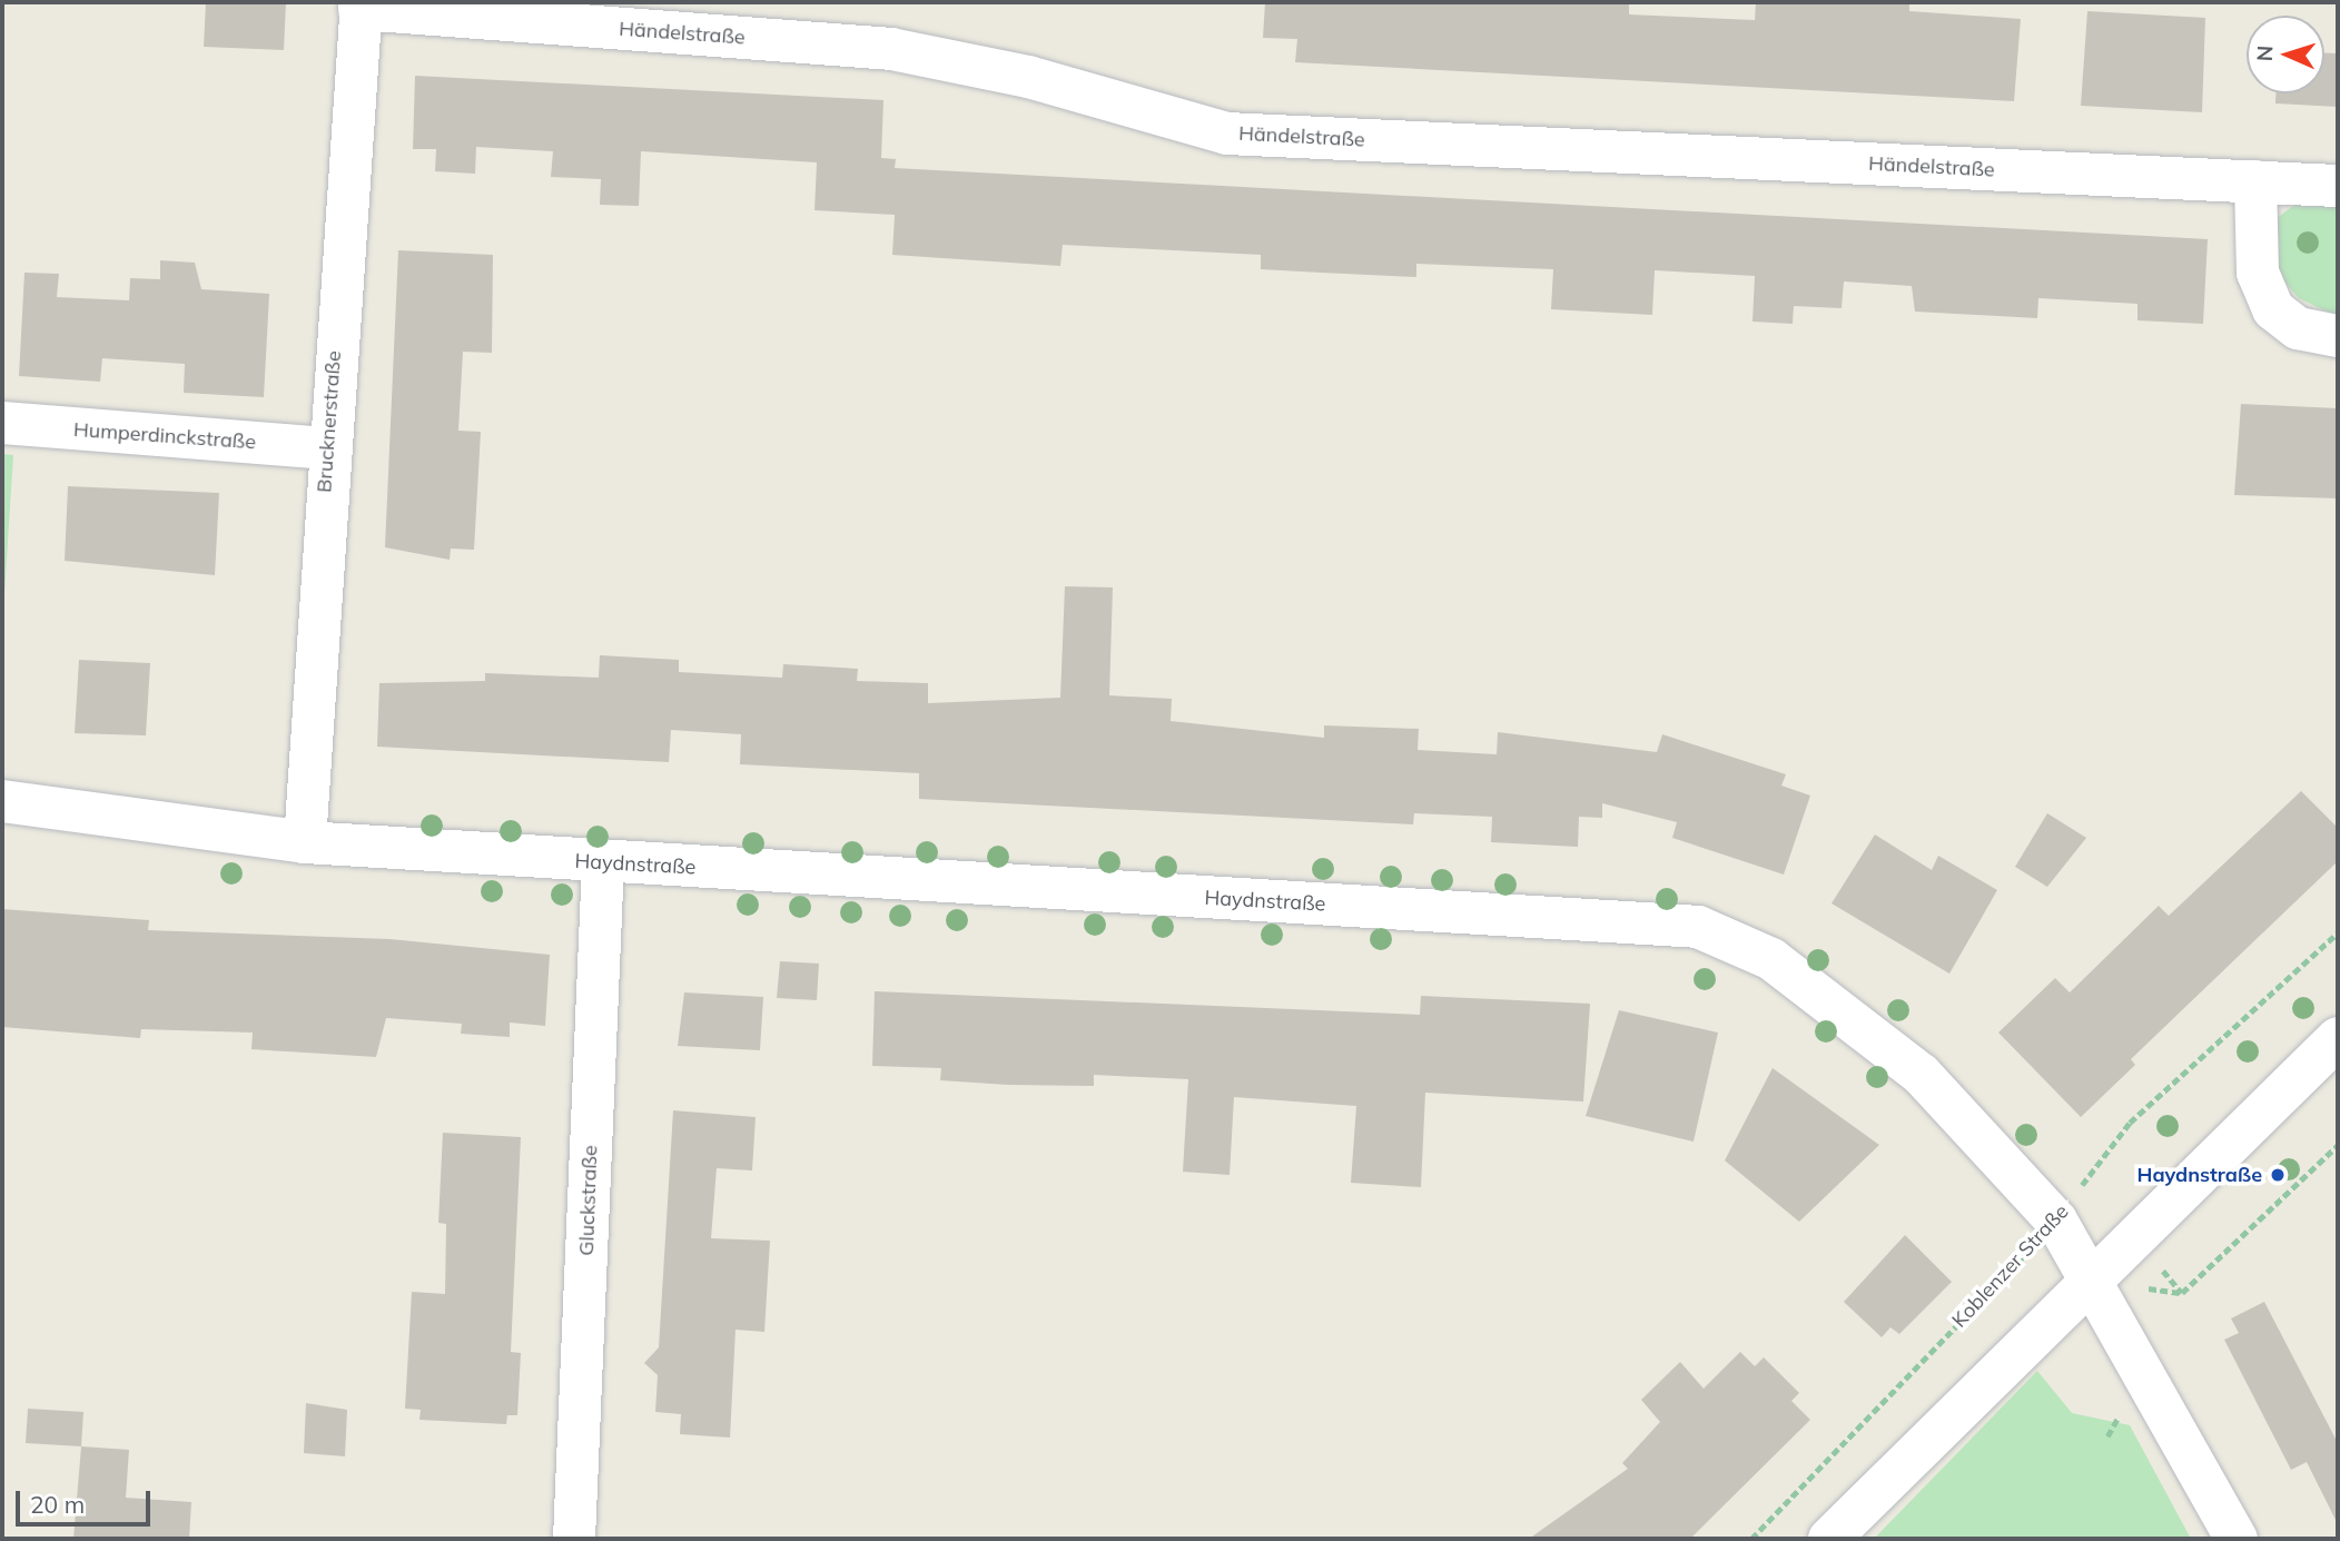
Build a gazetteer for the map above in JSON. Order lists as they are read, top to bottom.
{
  "streets": {
    "street": [
      "Händelstraße",
      "Brucknerstraße",
      "Humperdinckstraße",
      "Haydnstraße",
      "Gluckstraße"
    ],
    "path": ["Koblenzer Straße"]
  },
  "crossings": [
    ["Händelstraße", "Brucknerstraße"],
    ["Brucknerstraße", "Humperdinckstraße"],
    ["Brucknerstraße", "Haydnstraße"],
    ["Haydnstraße", "Gluckstraße"],
    ["Haydnstraße", "Koblenzer Straße"]
  ],
  "places": ["Haydnstraße"],
  "scale_bar": "20 m",
  "north": "left"
}
